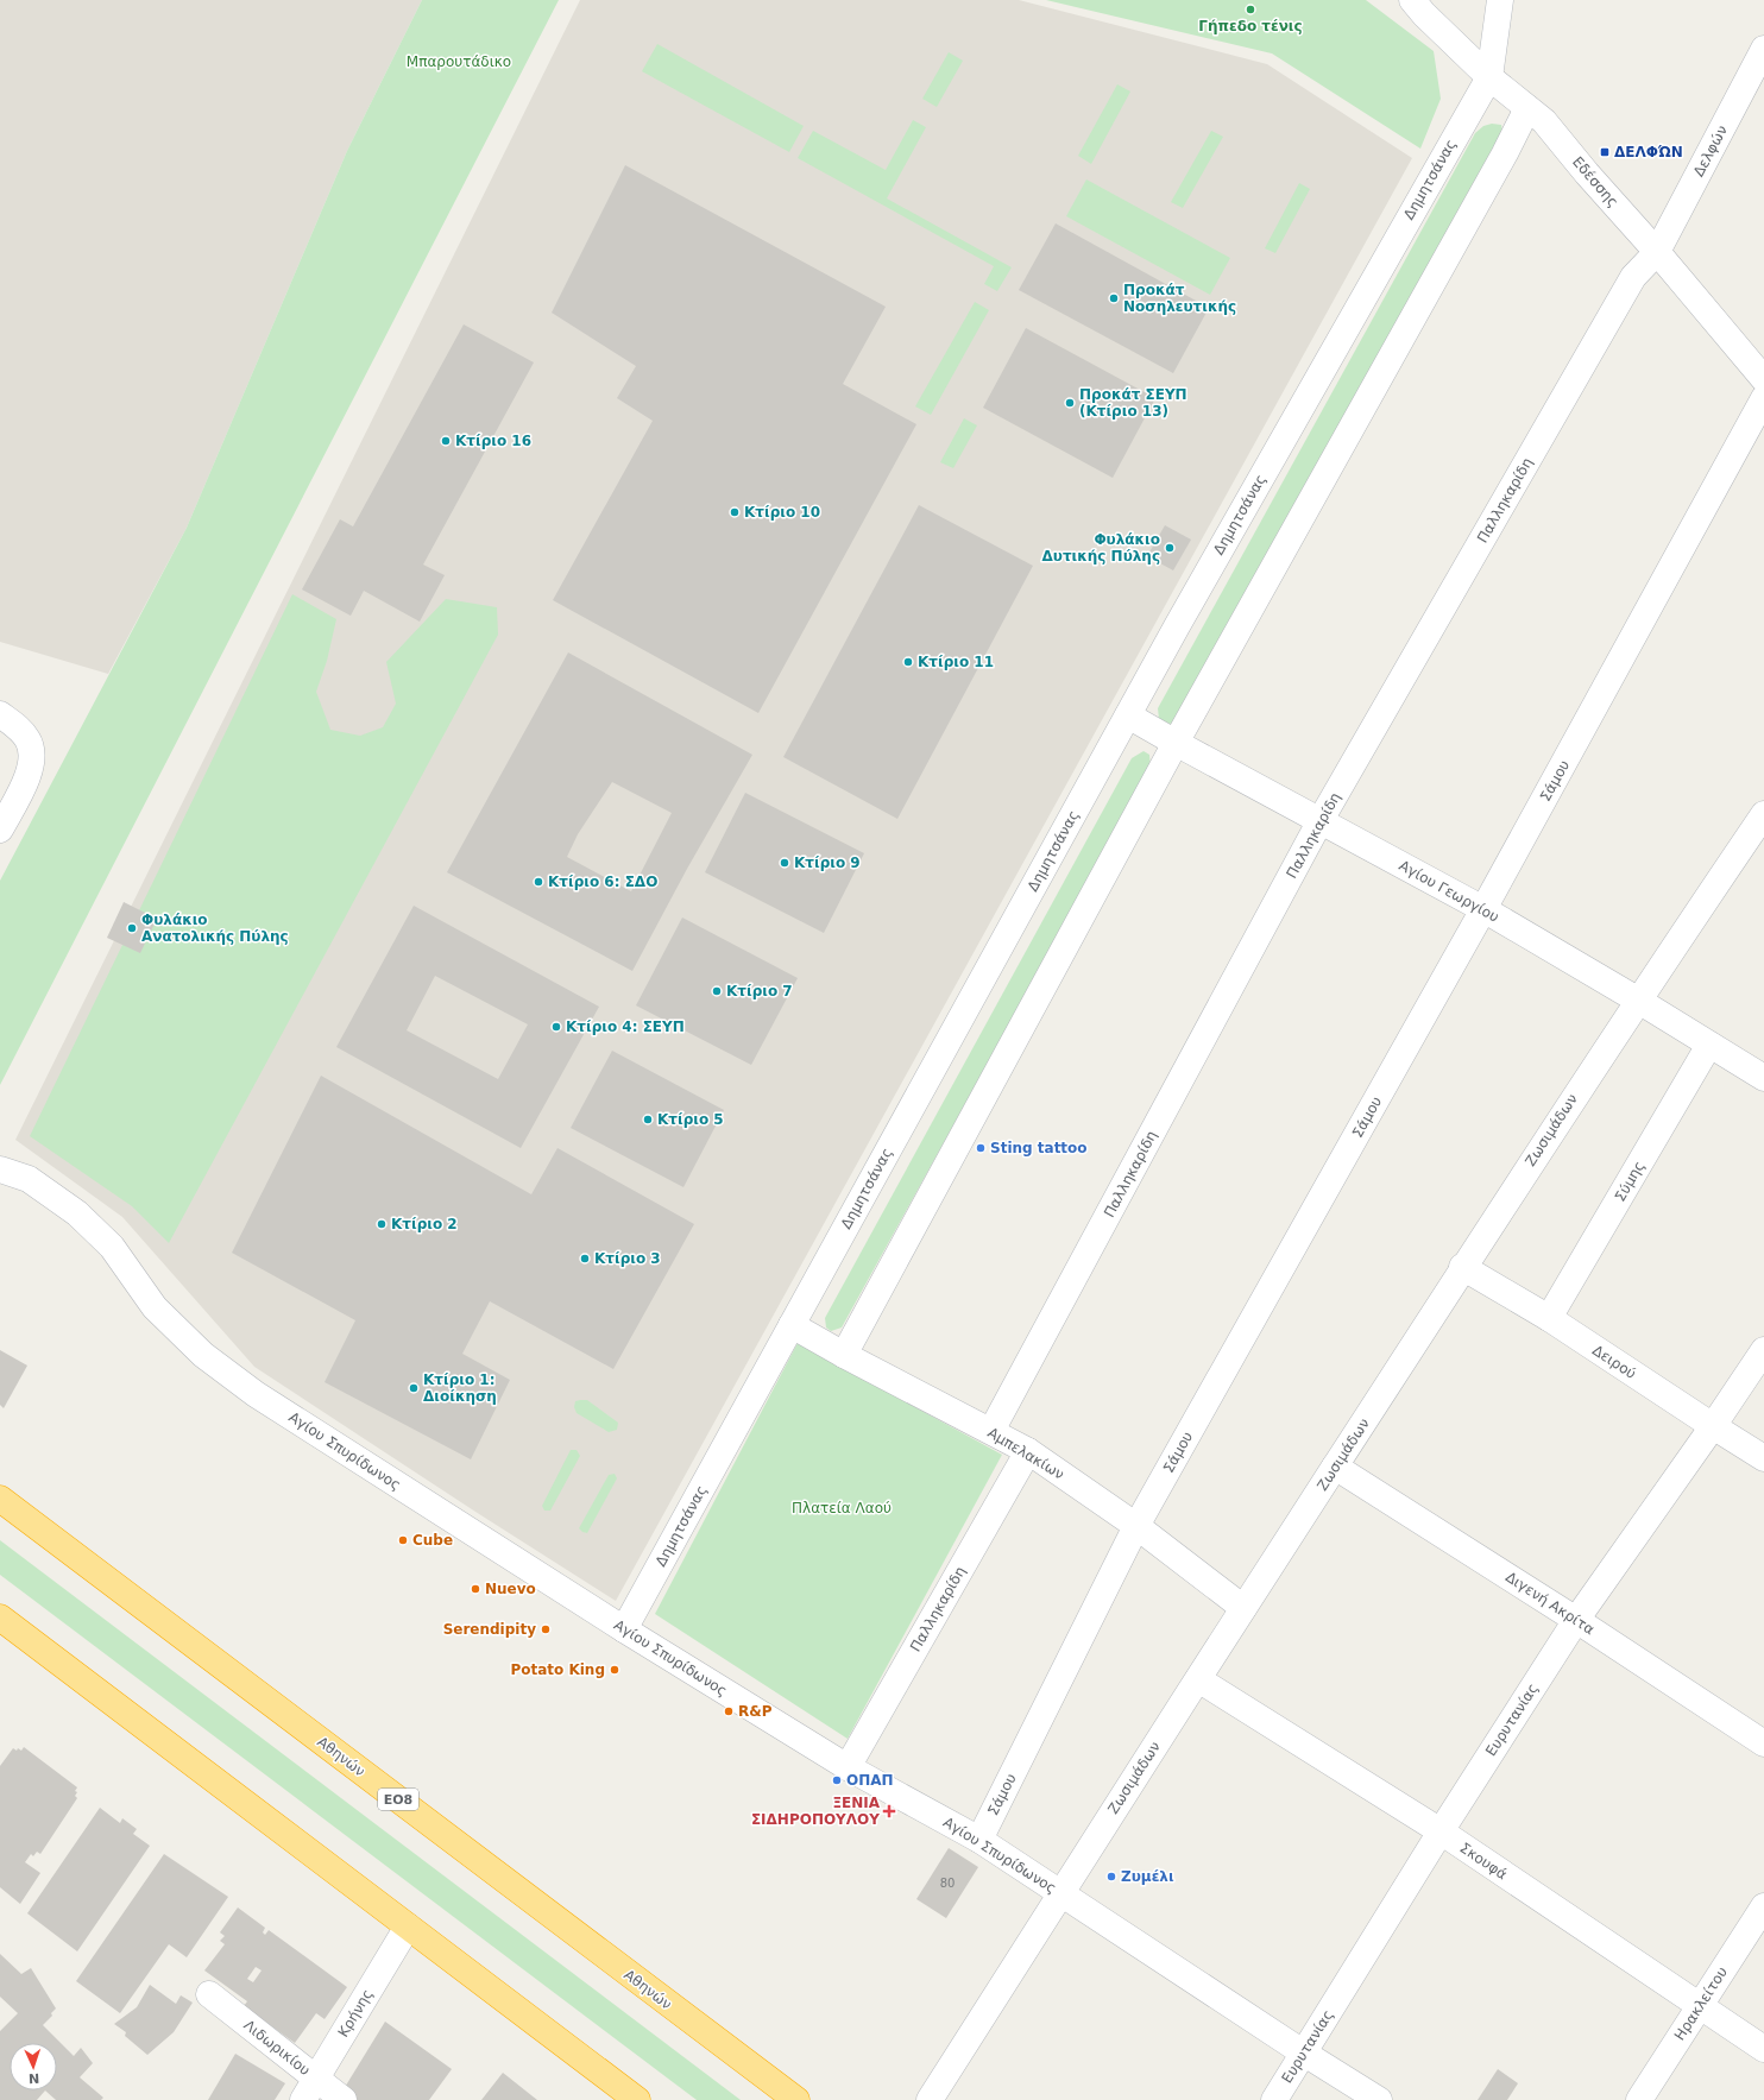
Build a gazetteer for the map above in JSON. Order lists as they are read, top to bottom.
{
  "streets": {
    "highway": ["Αθηνών", "ΕΟ8"],
    "street": [
      "Δελφών",
      "Δημητσάνας",
      "Εδέσσης",
      "Παλληκαρίδη",
      "Σάμου",
      "Αγίου Γεωργίου",
      "Ζωσιμάδων",
      "Σύμης",
      "Δειρού",
      "Αγίου Σπυρίδωνος",
      "Αμπελακίων",
      "Διγενή Ακρίτα",
      "Ευρυτανίας",
      "Σκουφά",
      "Ηρακλείτου",
      "Κρήνης",
      "Λιδωρικίου"
    ]
  },
  "crossings": [
    ["Δελφών", "Εδέσσης"],
    ["Δελφών", "Παλληκαρίδη"],
    ["Δημητσάνας", "Εδέσσης"],
    ["Δημητσάνας", "Αγίου Γεωργίου"],
    ["Δημητσάνας", "Αγίου Σπυρίδωνος"],
    ["Δημητσάνας", "Αμπελακίων"],
    ["Εδέσσης", "Παλληκαρίδη"],
    ["Παλληκαρίδη", "Αγίου Γεωργίου"],
    ["Παλληκαρίδη", "Αγίου Σπυρίδωνος"],
    ["Παλληκαρίδη", "Αμπελακίων"],
    ["Σάμου", "Αγίου Γεωργίου"],
    ["Σάμου", "Αγίου Σπυρίδωνος"],
    ["Σάμου", "Αμπελακίων"],
    ["Αγίου Γεωργίου", "Ζωσιμάδων"],
    ["Αγίου Γεωργίου", "Σύμης"],
    ["Ζωσιμάδων", "Δειρού"],
    ["Ζωσιμάδων", "Αγίου Σπυρίδωνος"],
    ["Ζωσιμάδων", "Αμπελακίων"],
    ["Ζωσιμάδων", "Διγενή Ακρίτα"],
    ["Ζωσιμάδων", "Σκουφά"],
    ["Σύμης", "Δειρού"],
    ["Δειρού", "Ευρυτανίας"],
    ["Αγίου Σπυρίδωνος", "Ευρυτανίας"],
    ["Διγενή Ακρίτα", "Ευρυτανίας"],
    ["Ευρυτανίας", "Σκουφά"],
    ["Σκουφά", "Ηρακλείτου"],
    ["Κρήνης", "Λιδωρικίου"]
  ],
  "parks": ["Μπαρουτάδικο", "Πλατεία Λαού"],
  "places": {
    "other": [
      "Γήπεδο τένις",
      "Προκάτ Νοσηλευτικής",
      "Προκάτ ΣΕΥΠ (Κτίριο 13)",
      "Κτίριο 16",
      "Κτίριο 10",
      "Φυλάκιο Δυτικής Πύλης",
      "Κτίριο 11",
      "Κτίριο 9",
      "Κτίριο 6: ΣΔΟ",
      "Φυλάκιο Ανατολικής Πύλης",
      "Κτίριο 7",
      "Κτίριο 4: ΣΕΥΠ",
      "Κτίριο 5",
      "Sting tattoo",
      "Κτίριο 2",
      "Κτίριο 3",
      "Κτίριο 1: Διοίκηση",
      "Cube",
      "Nuevo",
      "Serendipity",
      "Potato King",
      "R&P",
      "ΟΠΑΠ",
      "Ζυμέλι"
    ],
    "transit": ["ΔΕΛΦΏΝ"],
    "health": ["ΞΕΝΙΑ ΣΙΔΗΡΟΠΟΥΛΟΥ"]
  },
  "house_numbers": ["80"],
  "north": "bottom"
}
